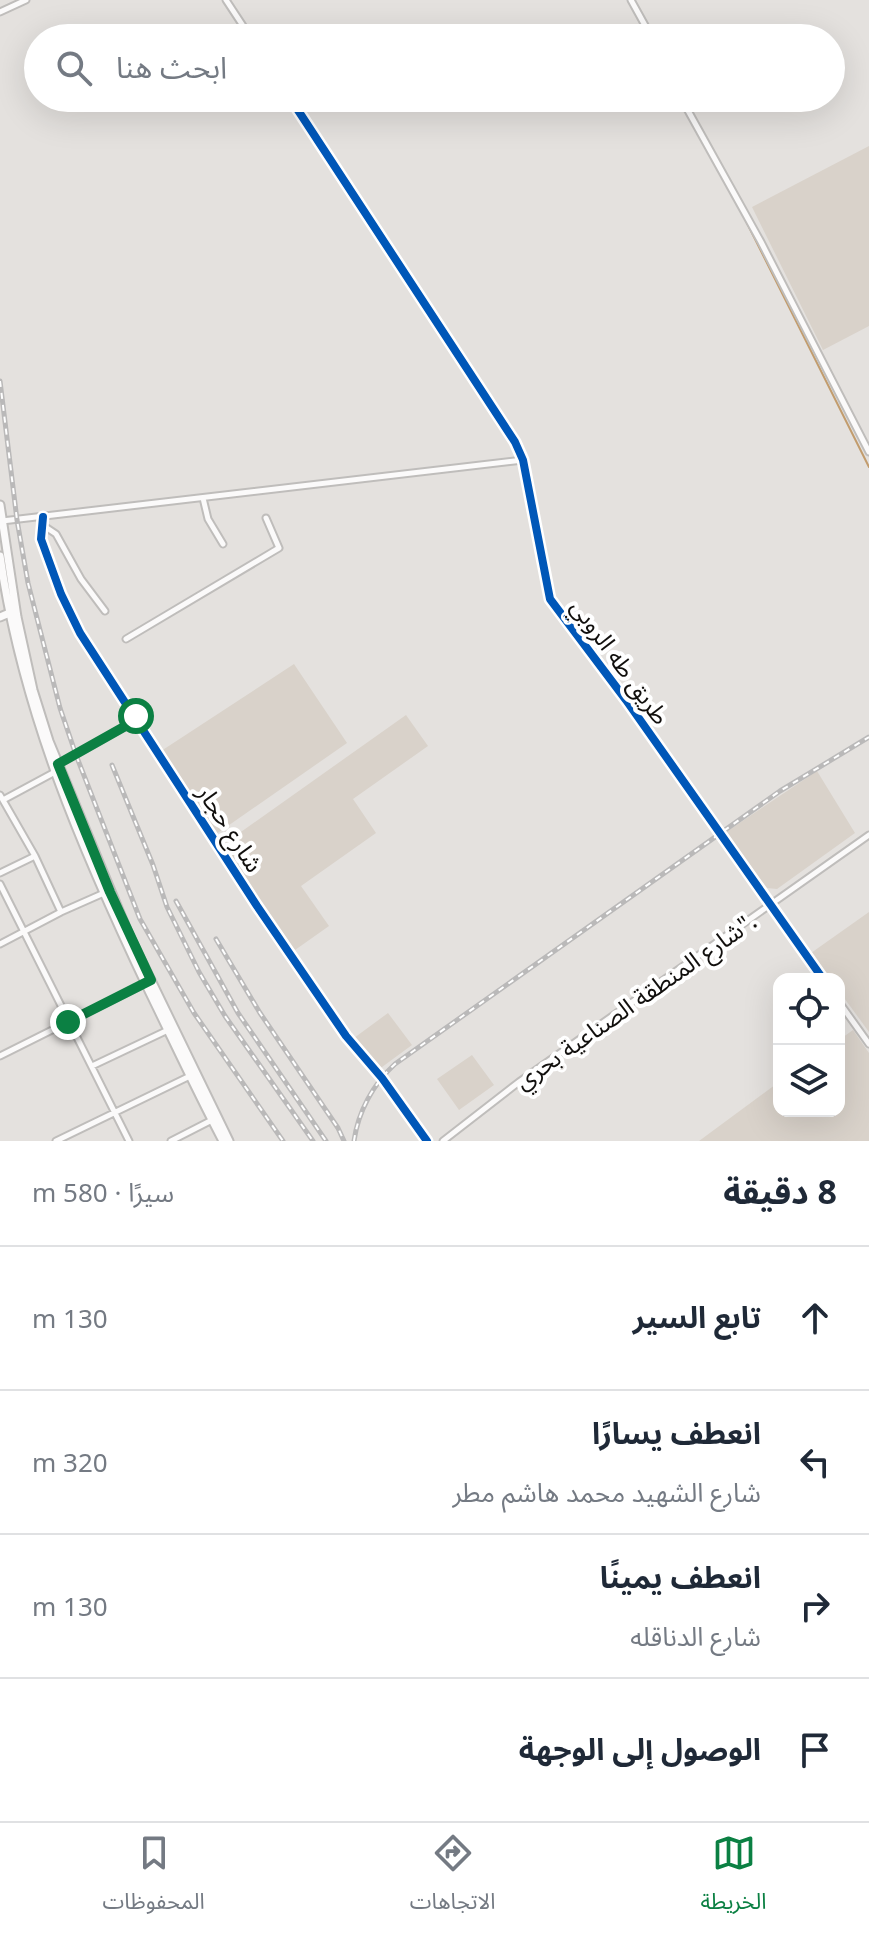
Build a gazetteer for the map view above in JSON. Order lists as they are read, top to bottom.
{
  "streets": {
    "street": ["طريق طه الروبي", "شارع حجار", "شارع المنطقة الصناعية بحري\"."]
  },
  "crossings": [
    ["طريق طه الروبي", "شارع المنطقة الصناعية بحري\"."]
  ],
  "page": {
    "search": "ابحث هنا",
    "heading": ["8 دقيقة", "سيرًا · 580 m"],
    "list": [
      ["تابع السير", "130 m"],
      ["انعطف يسارًا", "شارع الشهيد محمد هاشم مطر", "320 m"],
      ["انعطف يمينًا", "شارع الدناقله", "130 m"],
      "الوصول إلى الوجهة"
    ],
    "nav": ["الخريطة", "الاتجاهات", "المحفوظات"]
  }
}
